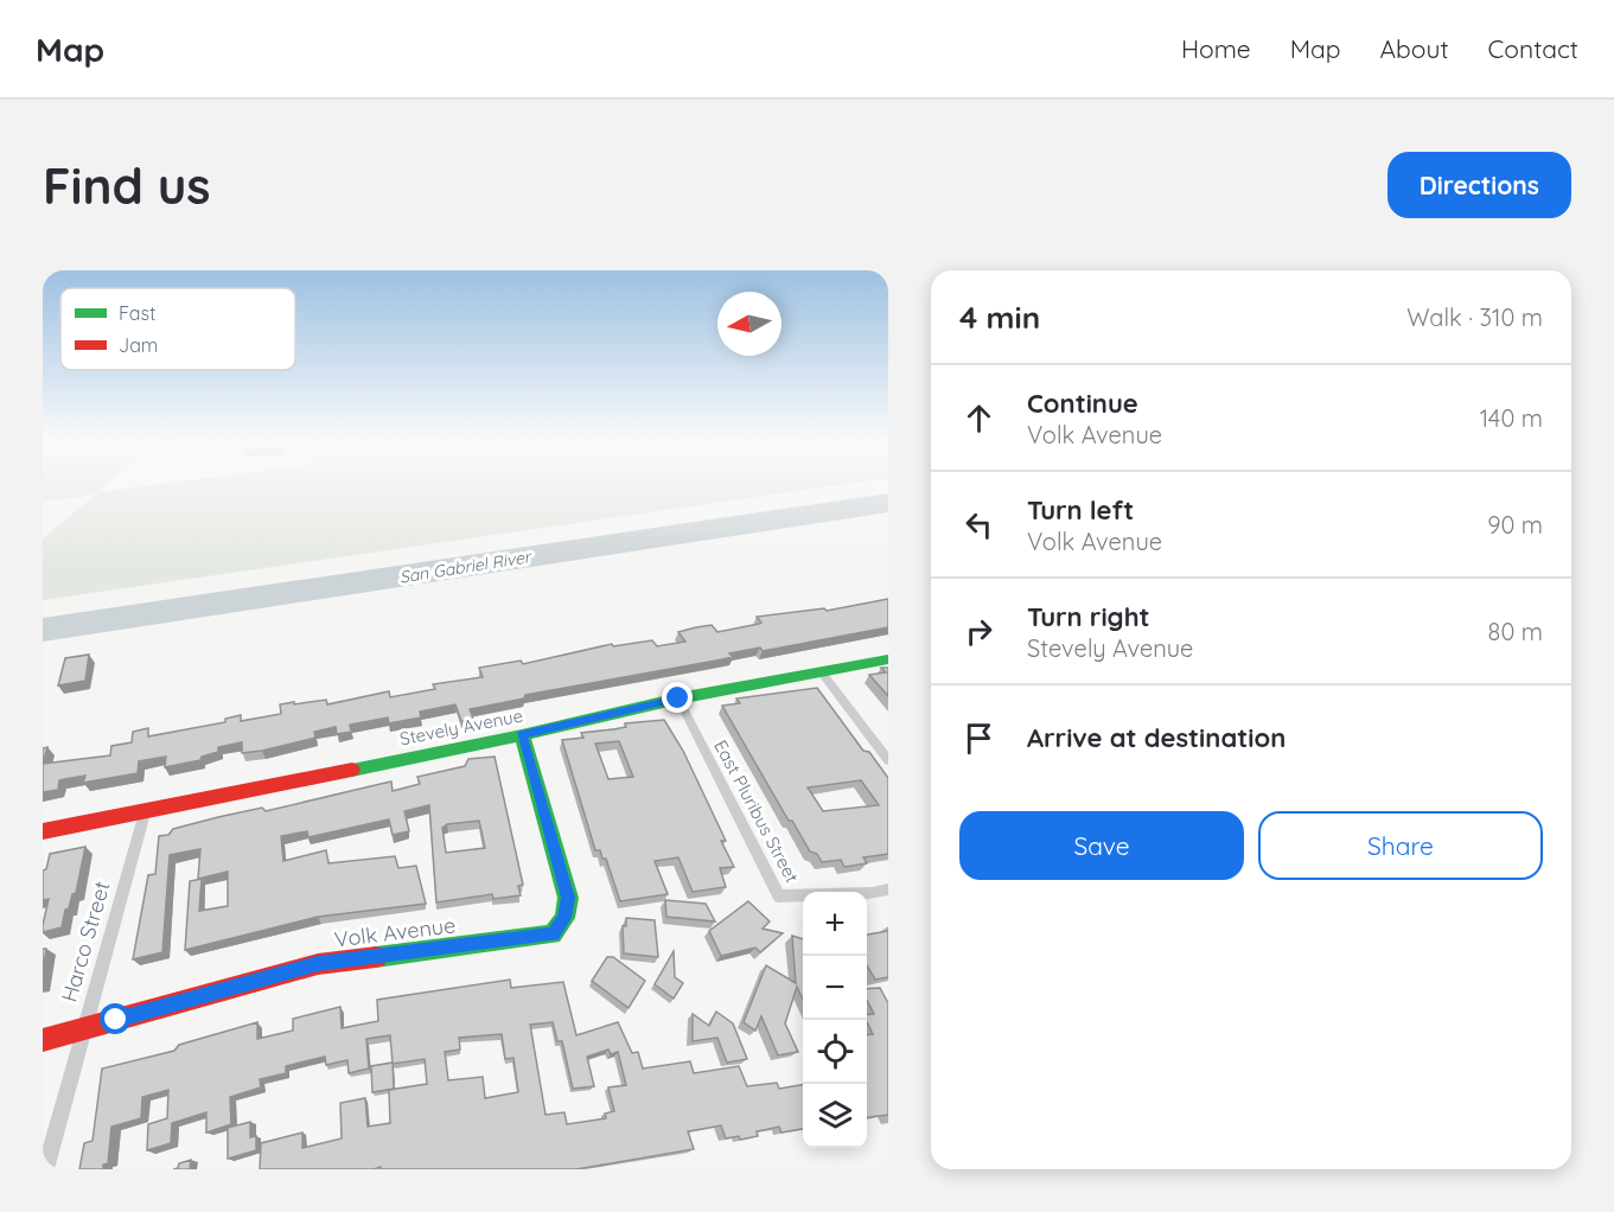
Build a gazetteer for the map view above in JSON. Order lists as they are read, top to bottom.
{
  "streets": {
    "street": [
      "Stevely Avenue",
      "East Pluribus Street",
      "Volk Avenue",
      "Harco Street"
    ]
  },
  "crossings": [
    ["Stevely Avenue", "East Pluribus Street"],
    ["Stevely Avenue", "Volk Avenue"],
    ["Stevely Avenue", "Harco Street"],
    ["Volk Avenue", "Harco Street"]
  ],
  "water": ["San Gabriel River"],
  "legend": ["Fast", "Jam"],
  "north": "left",
  "page": {
    "header": "Map",
    "nav": [
      "Home",
      "Map",
      "About",
      "Contact"
    ],
    "buttons": [
      "Directions",
      ["Save", "Share"]
    ],
    "title": "Find us",
    "heading": ["4 min", "Walk · 310 m"],
    "list": [
      ["Continue", "Volk Avenue", "140 m"],
      ["Turn left", "Volk Avenue", "90 m"],
      ["Turn right", "Stevely Avenue", "80 m"],
      "Arrive at destination"
    ],
    "map_buttons": ["+", "−"]
  }
}
